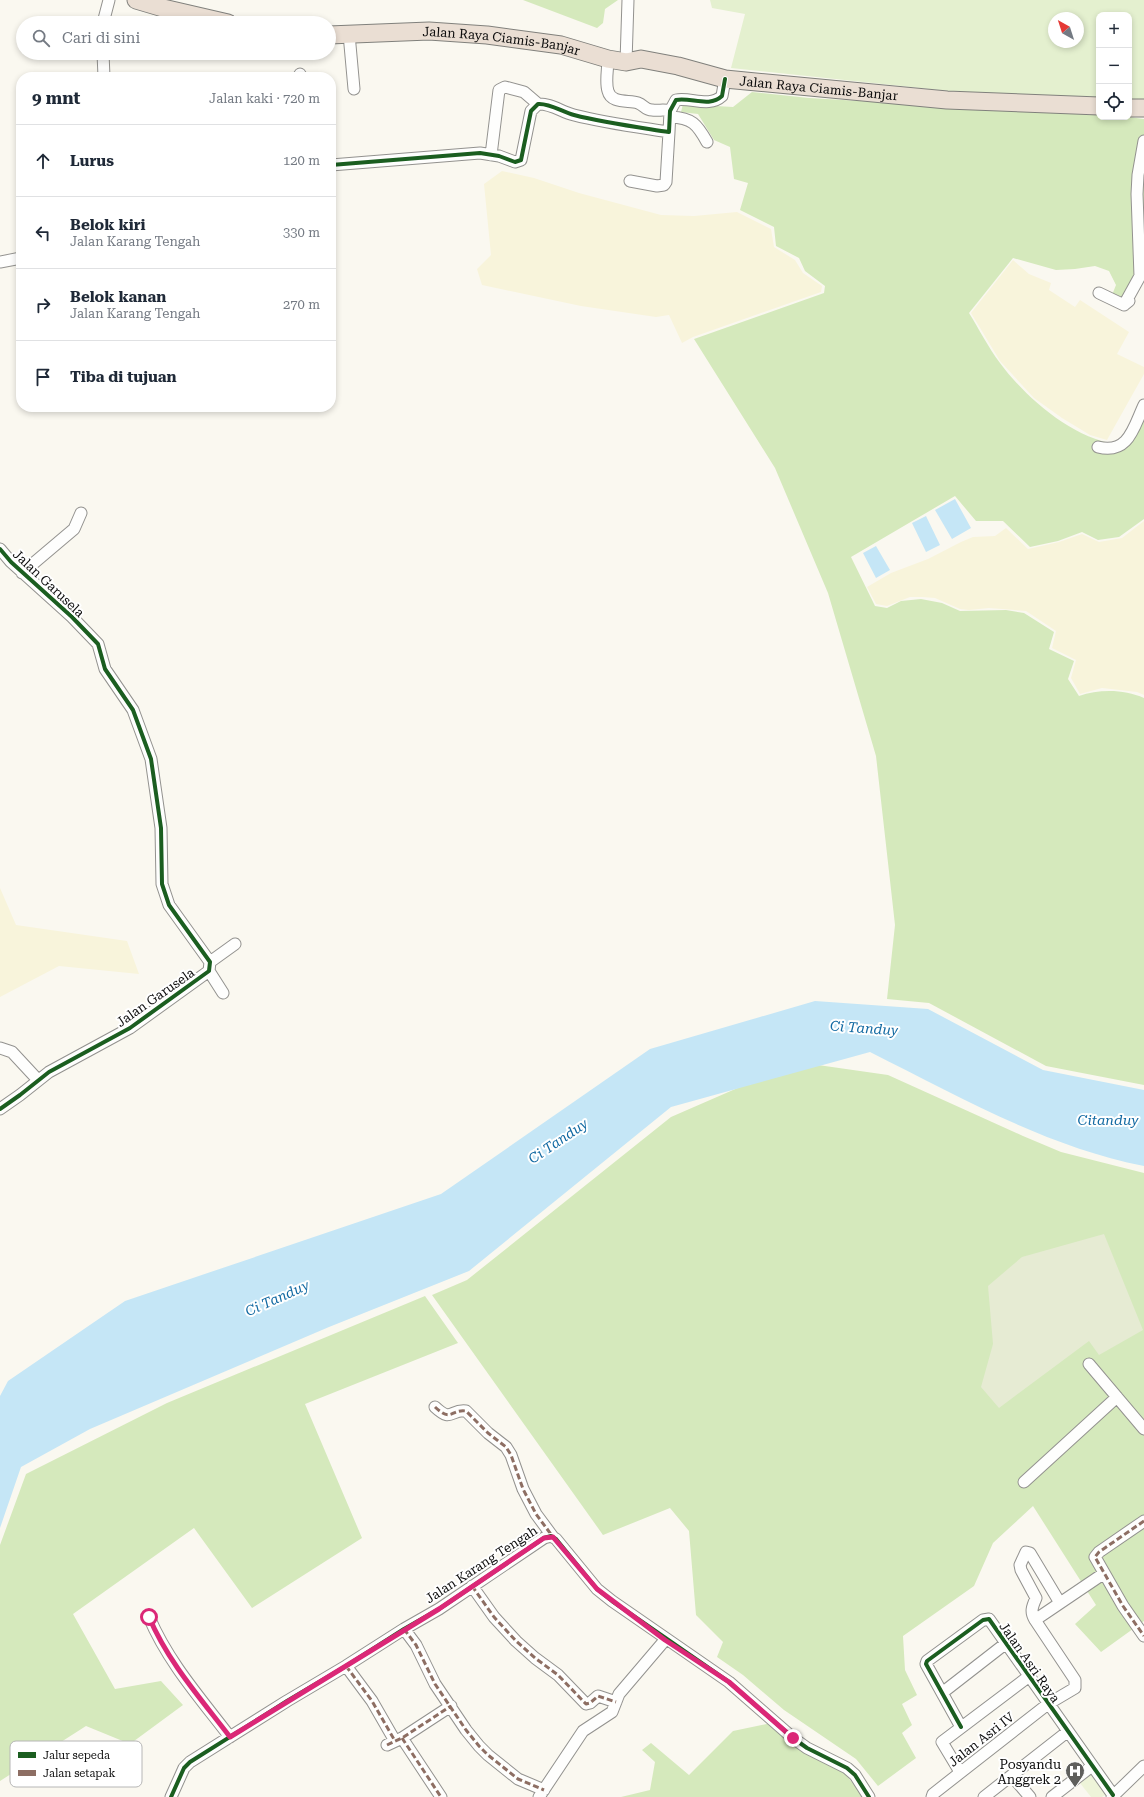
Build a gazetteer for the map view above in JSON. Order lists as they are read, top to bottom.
{
  "streets": {
    "highway": ["Jalan Raya Ciamis-Banjar"],
    "street": [
      "Jalan Garusela",
      "Jalan Karang Tengah",
      "Jalan Asri Raya",
      "Jalan Asri IV"
    ]
  },
  "crossings": [
    ["Jalan Asri Raya", "Jalan Asri IV"]
  ],
  "water": ["Ci Tanduy", "Citanduy"],
  "places": {
    "hospital": ["Posyandu Anggrek 2"]
  },
  "legend": ["Jalur sepeda", "Jalan setapak"],
  "north": "top left",
  "page": {
    "map_buttons": ["+", "−"],
    "search": "Cari di sini",
    "heading": ["9 mnt", "Jalan kaki · 720 m"],
    "list": [
      ["Lurus", "120 m"],
      ["Belok kiri", "Jalan Karang Tengah", "330 m"],
      ["Belok kanan", "Jalan Karang Tengah", "270 m"],
      "Tiba di tujuan"
    ]
  }
}
